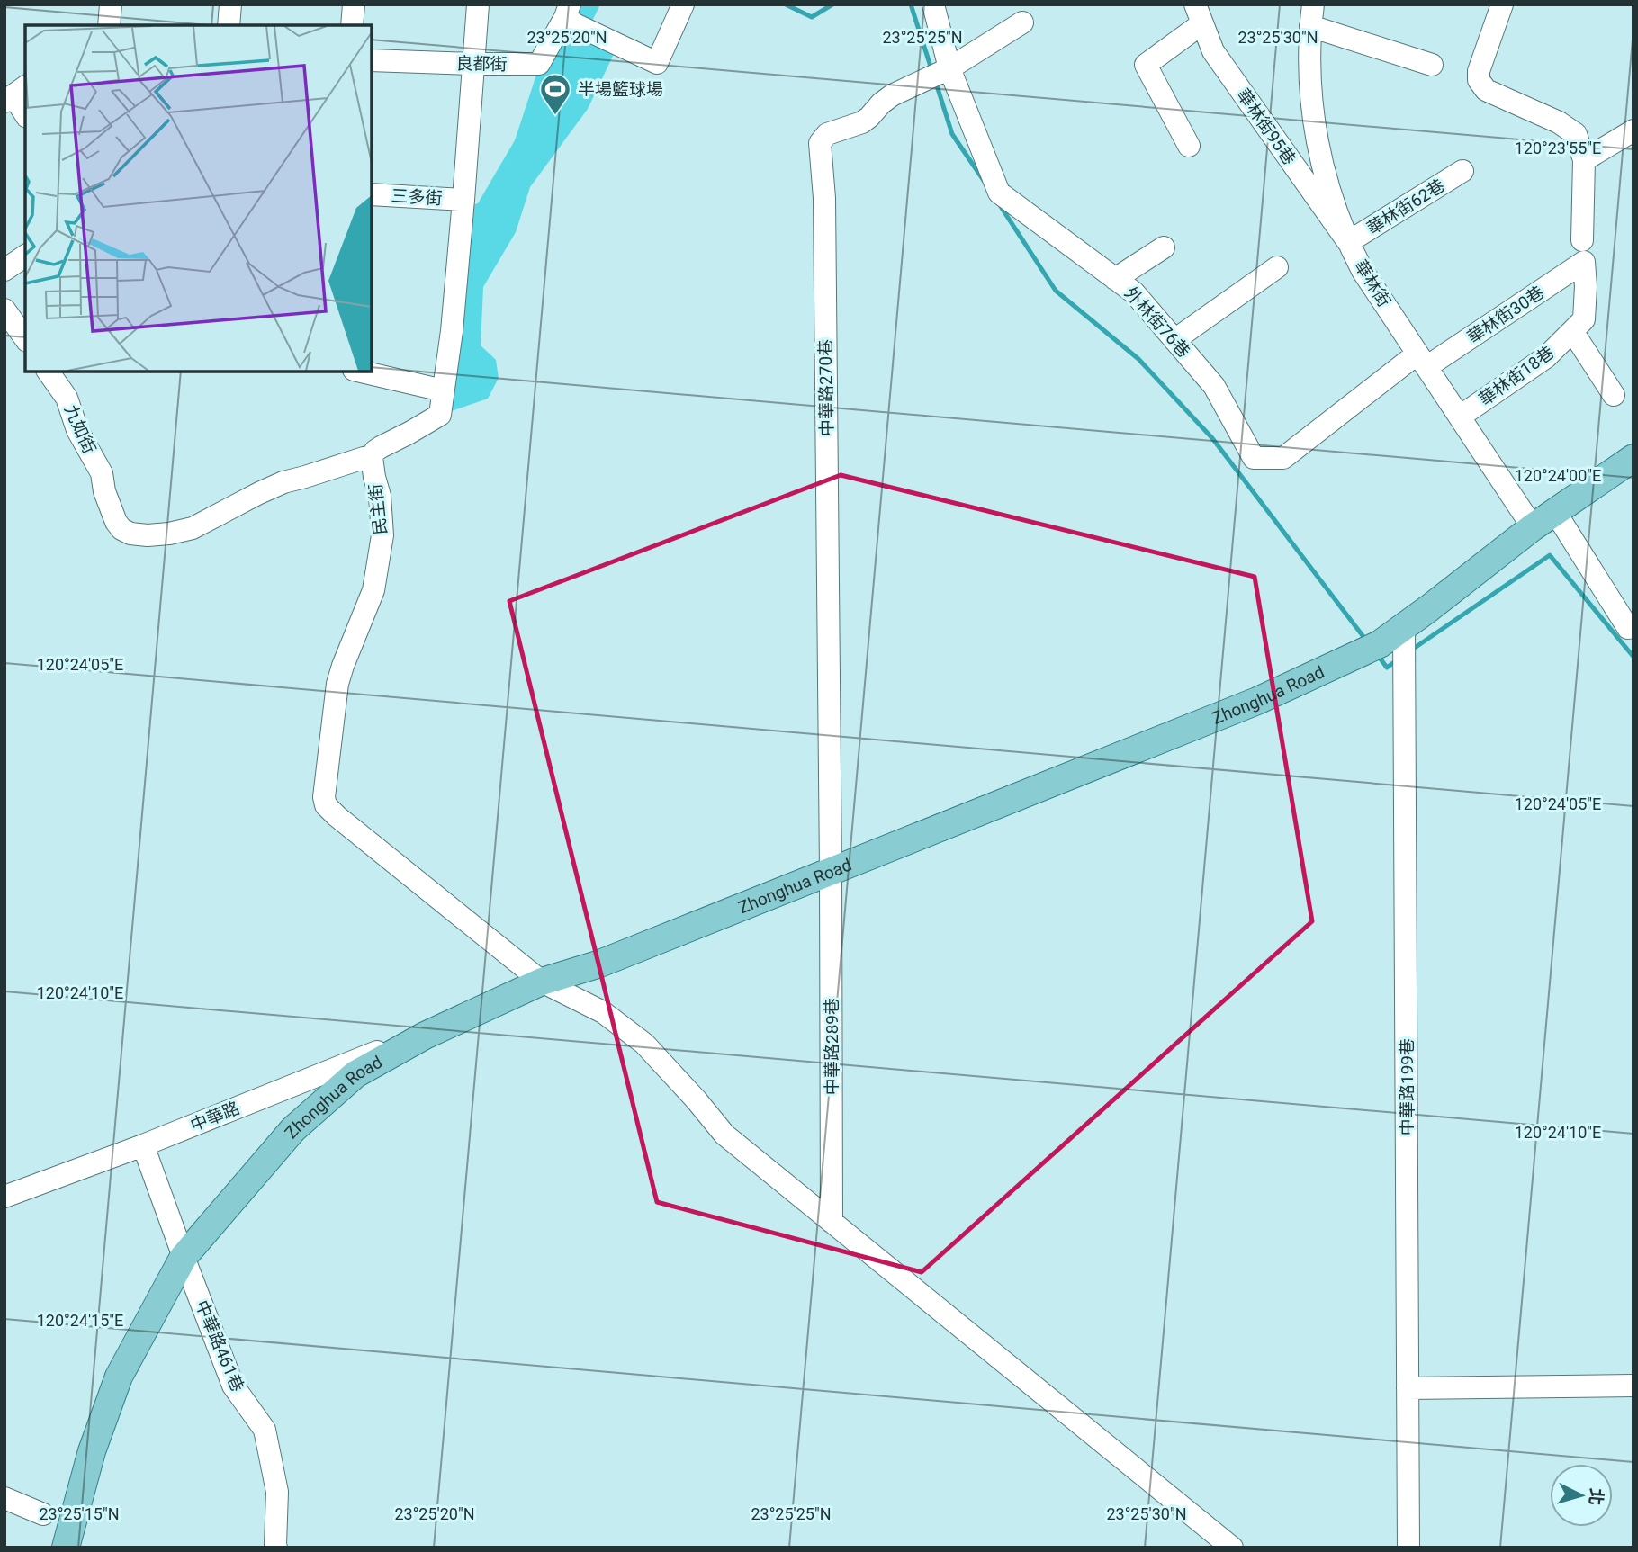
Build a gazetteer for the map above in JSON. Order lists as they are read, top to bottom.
{
  "streets": {
    "main road": ["Zhonghua Road"],
    "street": [
      "良都街",
      "華林街95巷",
      "三多街",
      "華林街62巷",
      "華林街",
      "華林街30巷",
      "外林街76巷",
      "華林街18巷",
      "中華路270巷",
      "九如街",
      "民主街",
      "中華路289巷",
      "中華路199巷",
      "中華路",
      "中華路461巷"
    ]
  },
  "crossings": [
    ["華林街95巷", "華林街62巷"],
    ["華林街95巷", "華林街"],
    ["華林街62巷", "華林街"],
    ["華林街", "華林街30巷"],
    ["華林街", "外林街76巷"],
    ["華林街", "華林街18巷"],
    ["華林街", "Zhonghua Road"],
    ["華林街30巷", "外林街76巷"],
    ["華林街30巷", "華林街18巷"],
    ["外林街76巷", "中華路270巷"],
    ["中華路270巷", "Zhonghua Road"],
    ["中華路270巷", "中華路289巷"],
    ["九如街", "民主街"],
    ["民主街", "Zhonghua Road"],
    ["Zhonghua Road", "中華路289巷"],
    ["Zhonghua Road", "中華路199巷"],
    ["Zhonghua Road", "中華路"],
    ["Zhonghua Road", "中華路461巷"],
    ["中華路", "中華路461巷"]
  ],
  "places": {
    "sports": ["半場籃球場"]
  },
  "north": "right",
  "coordinates": [
    "23°25'20\"N",
    "23°25'25\"N",
    "23°25'30\"N",
    "120°23'55\"E",
    "120°24'00\"E",
    "120°24'05\"E",
    "120°24'10\"E",
    "120°24'15\"E",
    "23°25'15\"N"
  ]
}
